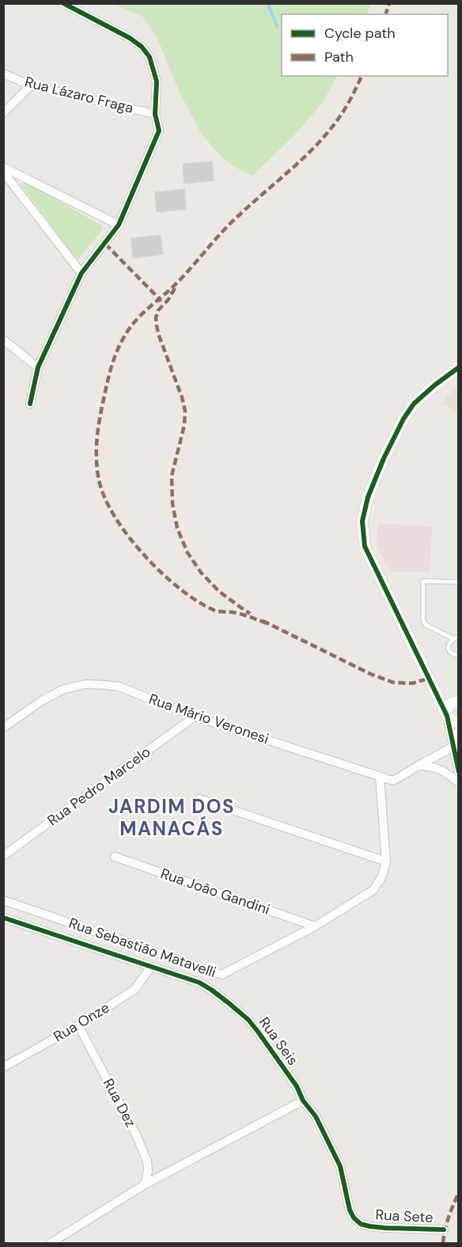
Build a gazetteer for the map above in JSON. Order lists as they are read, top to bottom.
{
  "streets": {
    "street": [
      "Rua Lázaro Fraga",
      "Rua Mário Veronesi",
      "Rua Pedro Marcelo",
      "Rua João Gandini",
      "Rua Sebastião Matavelli",
      "Rua Onze",
      "Rua Seis",
      "Rua Dez",
      "Rua Sete"
    ]
  },
  "crossings": [
    ["Rua Mário Veronesi", "Rua Pedro Marcelo"],
    ["Rua Mário Veronesi", "Rua Sebastião Matavelli"],
    ["Rua João Gandini", "Rua Sebastião Matavelli"],
    ["Rua Onze", "Rua Seis"],
    ["Rua Onze", "Rua Dez"],
    ["Rua Seis", "Rua Sete"]
  ],
  "districts": ["JARDIM DOS MANACÁS"],
  "legend": ["Cycle path", "Path"]
}
